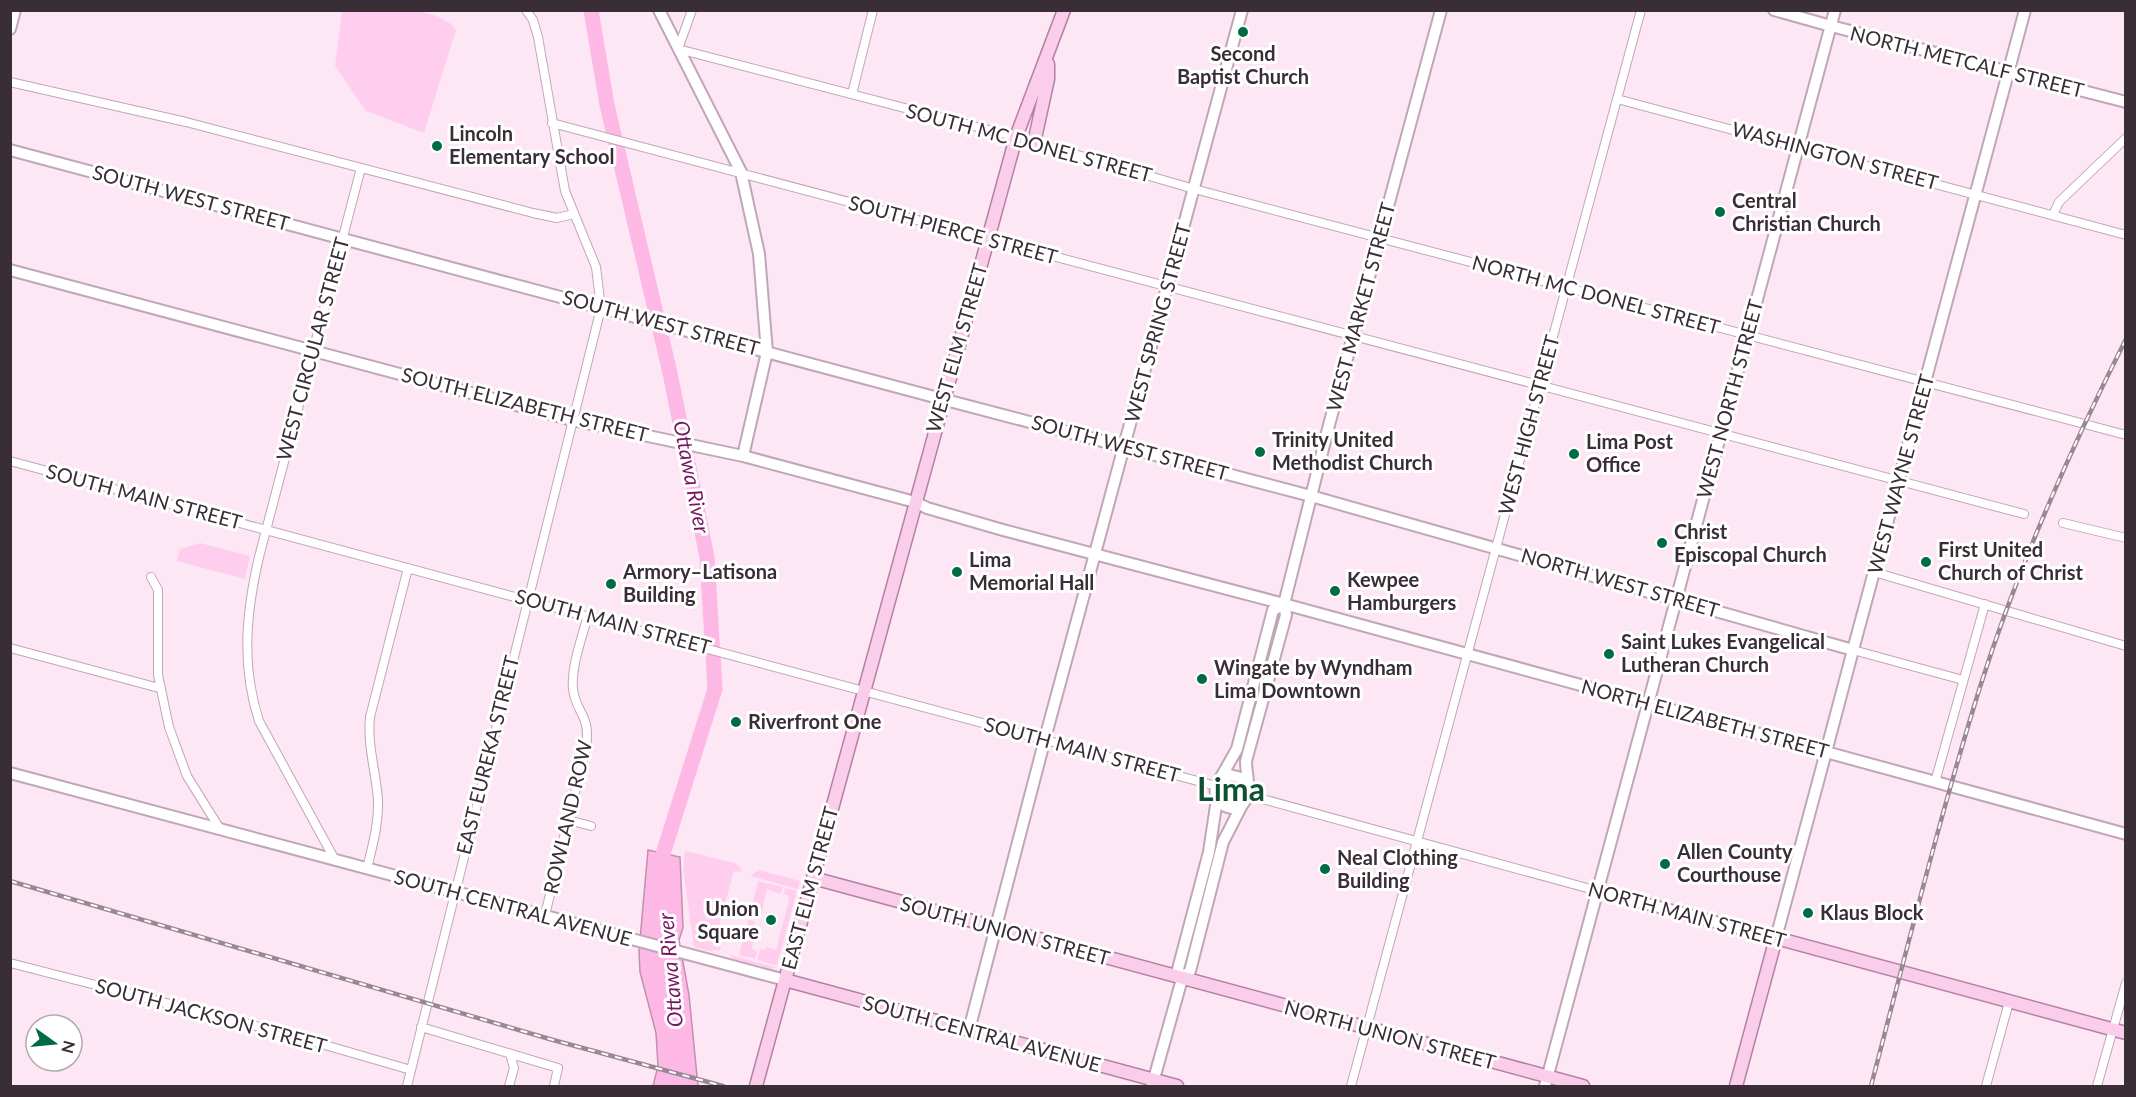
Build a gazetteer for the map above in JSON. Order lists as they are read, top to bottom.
{
  "streets": {
    "main road": [
      "WEST ELM STREET",
      "EAST ELM STREET",
      "SOUTH CENTRAL AVENUE",
      "NORTH MAIN STREET",
      "SOUTH UNION STREET",
      "NORTH UNION STREET"
    ],
    "street": [
      "NORTH METCALF STREET",
      "SOUTH MC DONEL STREET",
      "WASHINGTON STREET",
      "SOUTH WEST STREET",
      "SOUTH PIERCE STREET",
      "NORTH MC DONEL STREET",
      "WEST MARKET STREET",
      "WEST SPRING STREET",
      "WEST CIRCULAR STREET",
      "WEST NORTH STREET",
      "SOUTH ELIZABETH STREET",
      "WEST HIGH STREET",
      "WEST WAYNE STREET",
      "SOUTH MAIN STREET",
      "NORTH WEST STREET",
      "NORTH ELIZABETH STREET",
      "EAST EUREKA STREET",
      "ROWLAND ROW",
      "SOUTH JACKSON STREET"
    ]
  },
  "crossings": [
    ["NORTH METCALF STREET", "WEST NORTH STREET"],
    ["NORTH METCALF STREET", "WEST WAYNE STREET"],
    ["SOUTH MC DONEL STREET", "NORTH MC DONEL STREET"],
    ["SOUTH MC DONEL STREET", "WEST MARKET STREET"],
    ["SOUTH MC DONEL STREET", "WEST SPRING STREET"],
    ["SOUTH MC DONEL STREET", "WEST ELM STREET"],
    ["WASHINGTON STREET", "WEST NORTH STREET"],
    ["WASHINGTON STREET", "WEST HIGH STREET"],
    ["WASHINGTON STREET", "WEST WAYNE STREET"],
    ["SOUTH WEST STREET", "WEST MARKET STREET"],
    ["SOUTH WEST STREET", "WEST SPRING STREET"],
    ["SOUTH WEST STREET", "WEST ELM STREET"],
    ["SOUTH WEST STREET", "WEST CIRCULAR STREET"],
    ["SOUTH WEST STREET", "NORTH WEST STREET"],
    ["SOUTH WEST STREET", "EAST EUREKA STREET"],
    ["SOUTH PIERCE STREET", "WEST MARKET STREET"],
    ["SOUTH PIERCE STREET", "WEST SPRING STREET"],
    ["SOUTH PIERCE STREET", "WEST ELM STREET"],
    ["SOUTH PIERCE STREET", "WEST NORTH STREET"],
    ["SOUTH PIERCE STREET", "WEST HIGH STREET"],
    ["SOUTH PIERCE STREET", "WEST WAYNE STREET"],
    ["NORTH MC DONEL STREET", "WEST MARKET STREET"],
    ["NORTH MC DONEL STREET", "WEST NORTH STREET"],
    ["NORTH MC DONEL STREET", "WEST HIGH STREET"],
    ["NORTH MC DONEL STREET", "WEST WAYNE STREET"],
    ["WEST MARKET STREET", "SOUTH ELIZABETH STREET"],
    ["WEST MARKET STREET", "SOUTH MAIN STREET"],
    ["WEST MARKET STREET", "NORTH WEST STREET"],
    ["WEST MARKET STREET", "NORTH ELIZABETH STREET"],
    ["WEST MARKET STREET", "NORTH MAIN STREET"],
    ["WEST SPRING STREET", "SOUTH ELIZABETH STREET"],
    ["WEST SPRING STREET", "SOUTH MAIN STREET"],
    ["WEST SPRING STREET", "SOUTH CENTRAL AVENUE"],
    ["WEST SPRING STREET", "SOUTH UNION STREET"],
    ["WEST ELM STREET", "SOUTH ELIZABETH STREET"],
    ["WEST ELM STREET", "SOUTH MAIN STREET"],
    ["WEST ELM STREET", "EAST ELM STREET"],
    ["WEST CIRCULAR STREET", "SOUTH ELIZABETH STREET"],
    ["WEST CIRCULAR STREET", "SOUTH MAIN STREET"],
    ["WEST CIRCULAR STREET", "SOUTH CENTRAL AVENUE"],
    ["WEST NORTH STREET", "NORTH WEST STREET"],
    ["WEST NORTH STREET", "NORTH ELIZABETH STREET"],
    ["WEST NORTH STREET", "NORTH MAIN STREET"],
    ["WEST NORTH STREET", "NORTH UNION STREET"],
    ["SOUTH ELIZABETH STREET", "NORTH ELIZABETH STREET"],
    ["SOUTH ELIZABETH STREET", "EAST EUREKA STREET"],
    ["WEST HIGH STREET", "NORTH WEST STREET"],
    ["WEST HIGH STREET", "NORTH ELIZABETH STREET"],
    ["WEST HIGH STREET", "NORTH MAIN STREET"],
    ["WEST HIGH STREET", "NORTH UNION STREET"],
    ["WEST WAYNE STREET", "NORTH WEST STREET"],
    ["WEST WAYNE STREET", "NORTH ELIZABETH STREET"],
    ["WEST WAYNE STREET", "NORTH MAIN STREET"],
    ["SOUTH MAIN STREET", "EAST EUREKA STREET"],
    ["SOUTH MAIN STREET", "ROWLAND ROW"],
    ["SOUTH MAIN STREET", "EAST ELM STREET"],
    ["SOUTH MAIN STREET", "NORTH MAIN STREET"],
    ["EAST EUREKA STREET", "SOUTH CENTRAL AVENUE"],
    ["EAST EUREKA STREET", "SOUTH JACKSON STREET"],
    ["ROWLAND ROW", "SOUTH CENTRAL AVENUE"],
    ["EAST ELM STREET", "SOUTH CENTRAL AVENUE"],
    ["EAST ELM STREET", "SOUTH UNION STREET"],
    ["SOUTH UNION STREET", "NORTH UNION STREET"]
  ],
  "districts": ["Lima"],
  "water": ["Ottawa River"],
  "places": [
    "Second Baptist Church",
    "Lincoln Elementary School",
    "Central Christian Church",
    "Trinity United Methodist Church",
    "Lima Post Office",
    "Christ Episcopal Church",
    "First United Church of Christ",
    "Lima Memorial Hall",
    "Armory–Latisona Building",
    "Kewpee Hamburgers",
    "Saint Lukes Evangelical Lutheran Church",
    "Wingate by Wyndham Lima Downtown",
    "Riverfront One",
    "Allen County Courthouse",
    "Neal Clothing Building",
    "Klaus Block",
    "Union Square"
  ],
  "north": "right"
}
